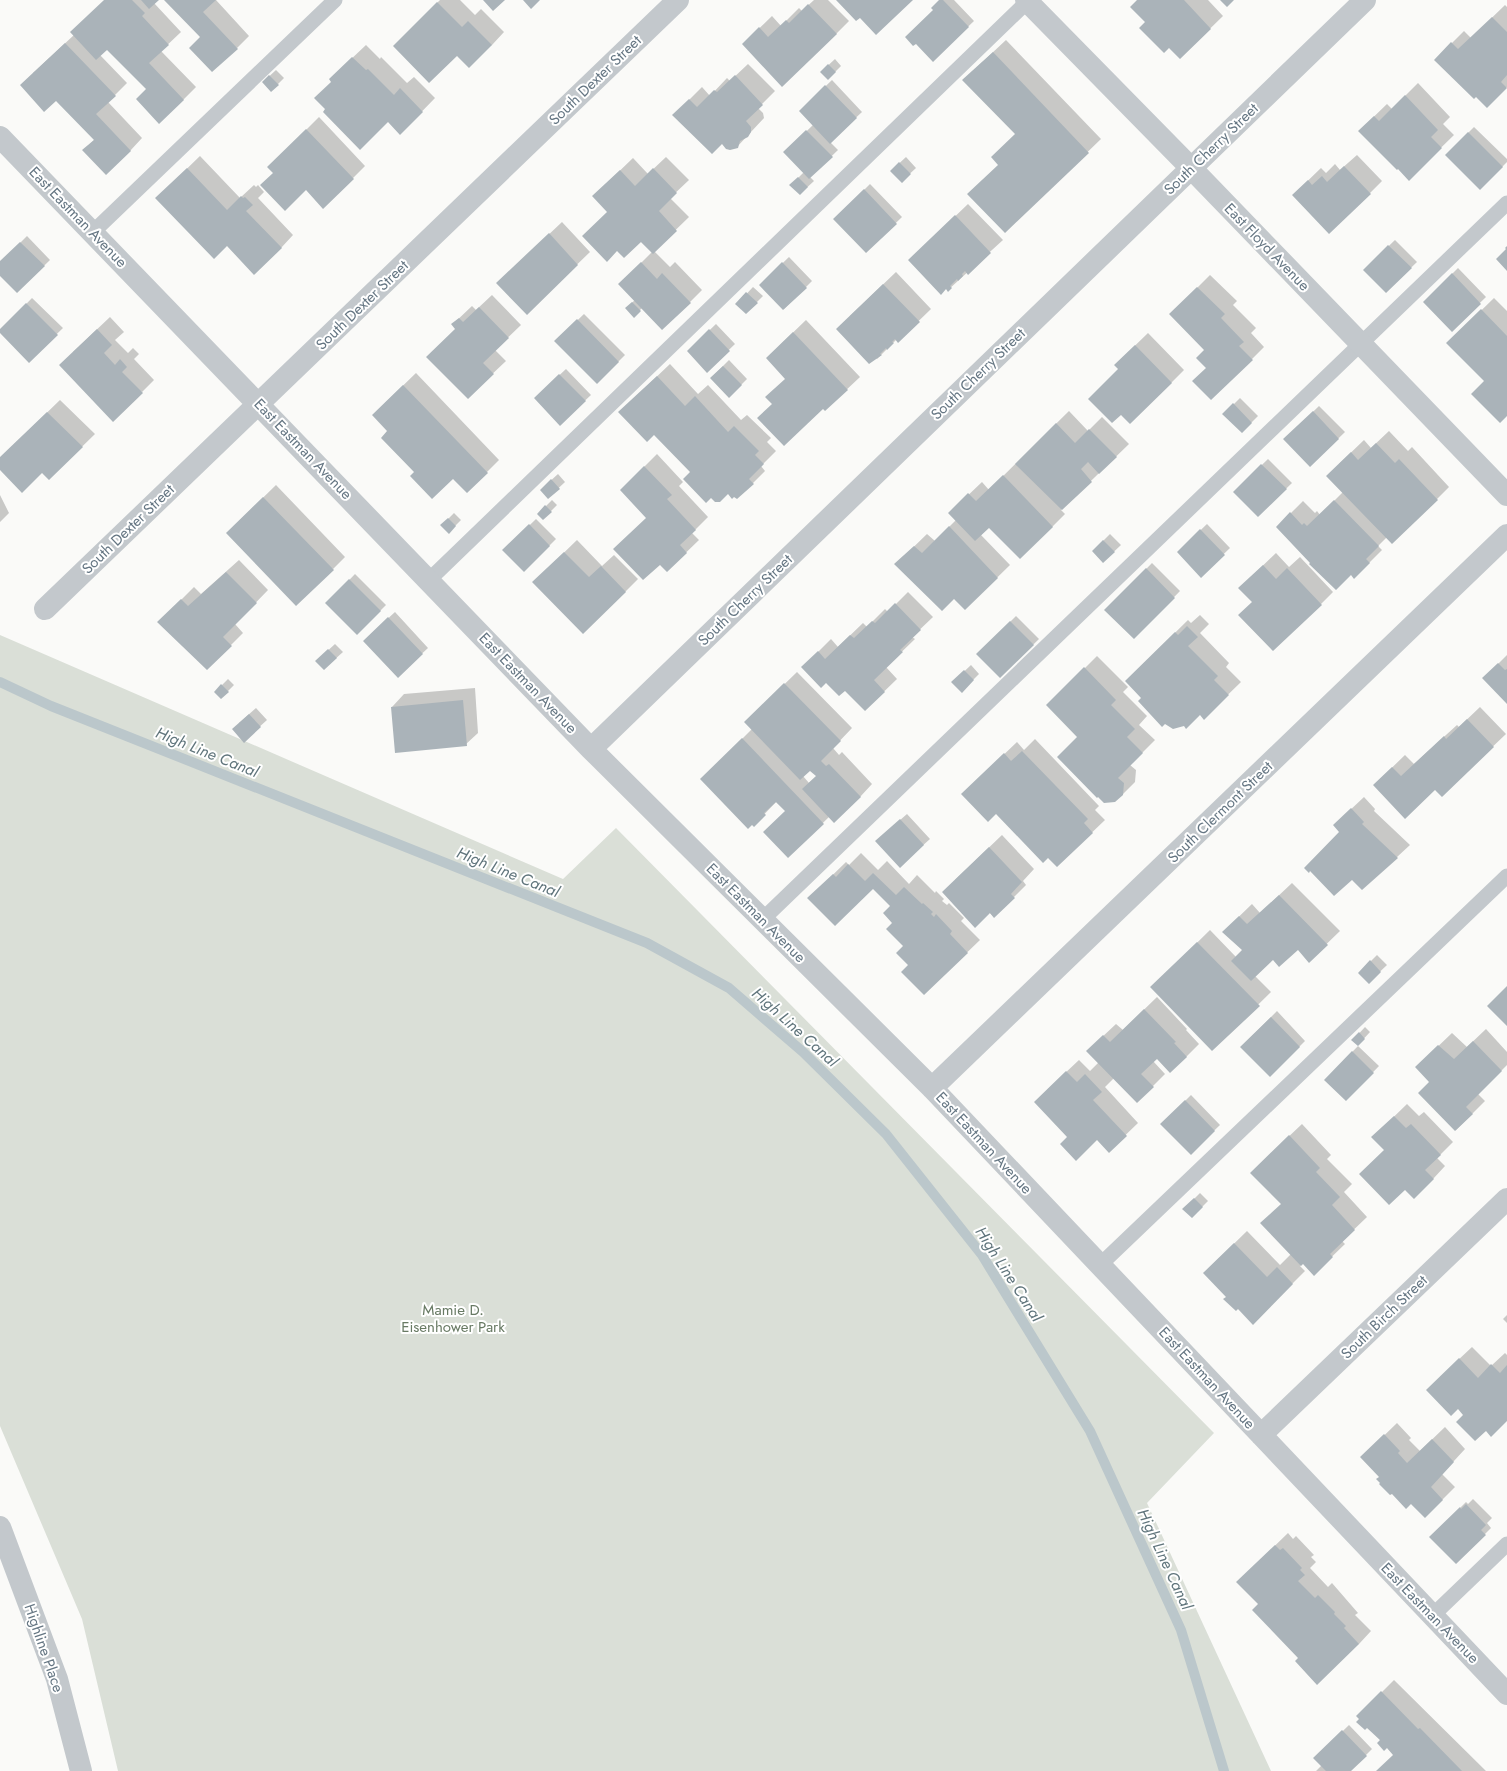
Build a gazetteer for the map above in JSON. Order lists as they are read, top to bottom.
{
  "streets": {
    "street": [
      "South Dexter Street",
      "South Cherry Street",
      "East Eastman Avenue",
      "East Floyd Avenue",
      "South Clermont Street",
      "South Birch Street",
      "Highline Place"
    ]
  },
  "crossings": [
    ["South Dexter Street", "East Eastman Avenue"],
    ["South Cherry Street", "East Eastman Avenue"],
    ["South Cherry Street", "East Floyd Avenue"],
    ["East Eastman Avenue", "South Clermont Street"],
    ["East Eastman Avenue", "South Birch Street"]
  ],
  "water": ["High Line Canal"],
  "parks": ["Mamie D. Eisenhower Park"]
}
